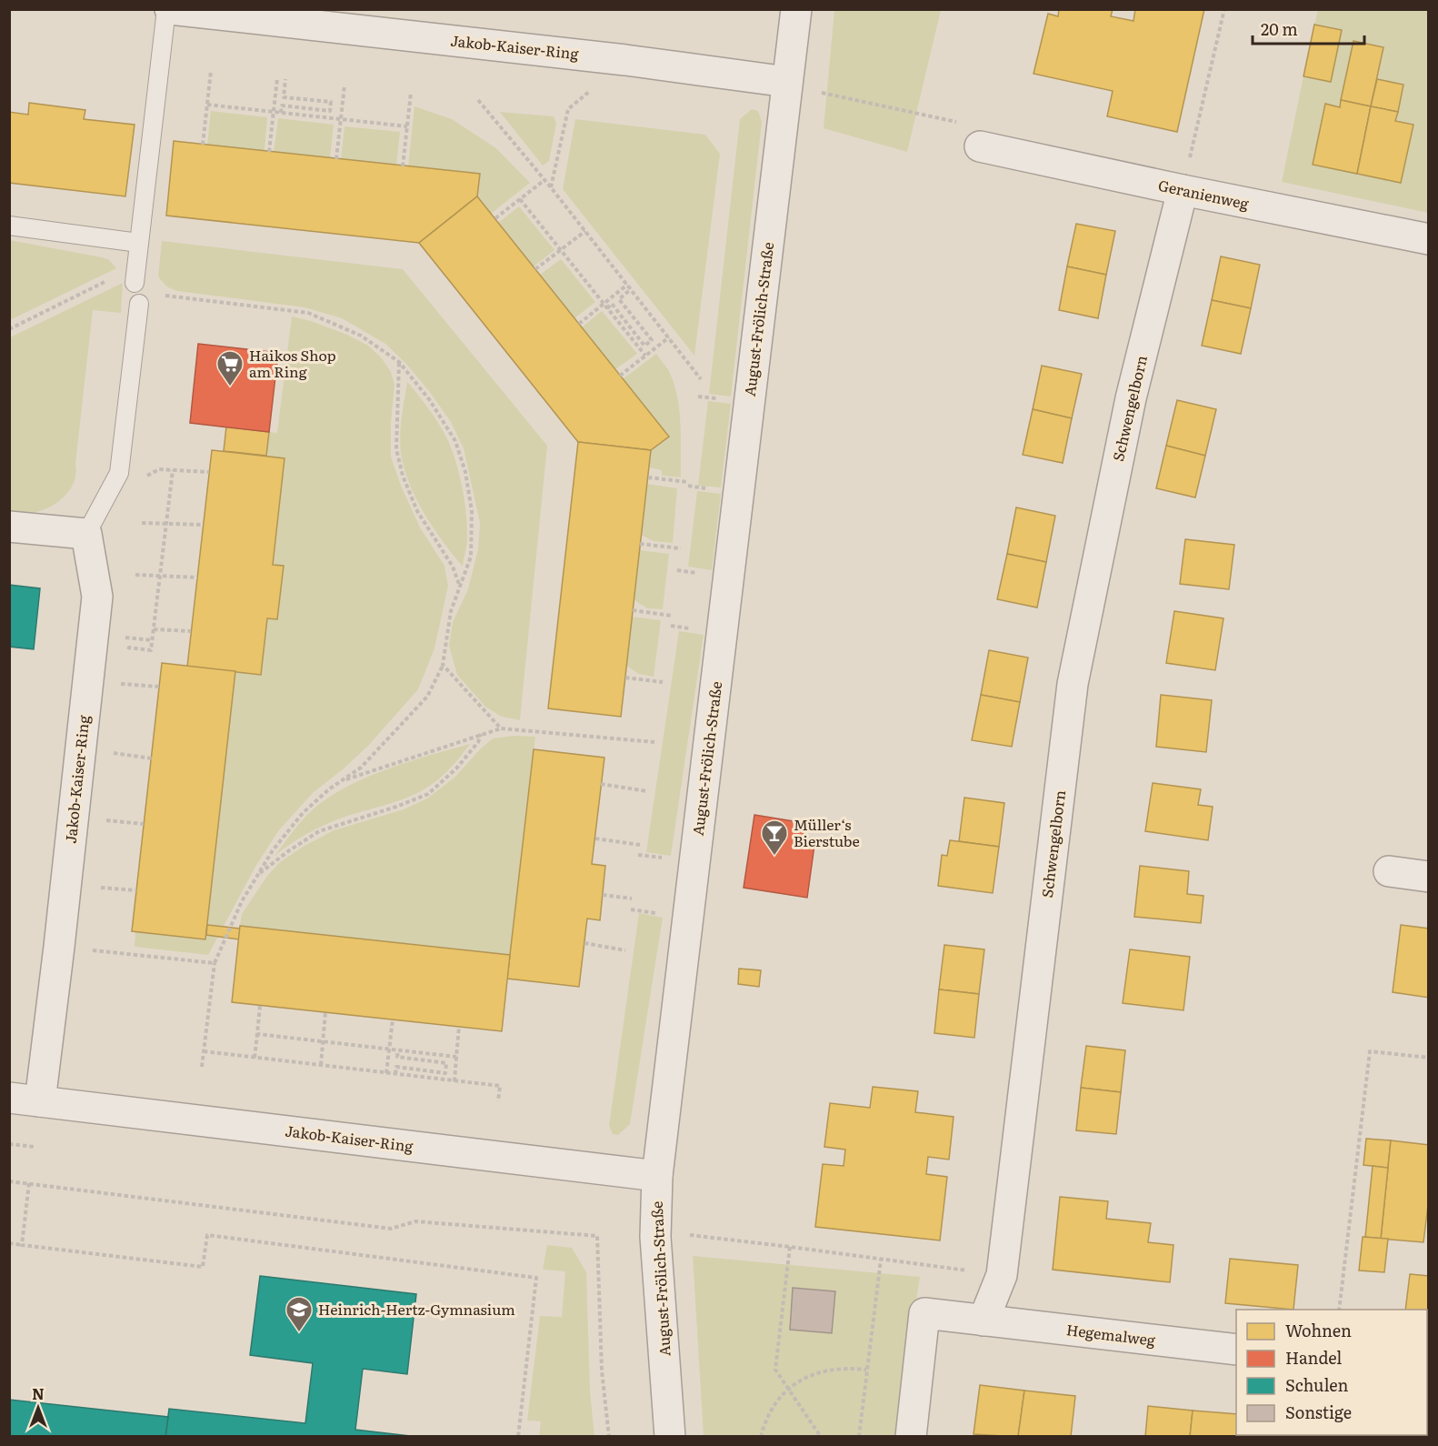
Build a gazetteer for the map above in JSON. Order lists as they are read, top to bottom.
{
  "streets": {
    "street": [
      "Jakob-Kaiser-Ring",
      "Geranienweg",
      "August-Frölich-Straße",
      "Schwengelborn",
      "Hegemalweg"
    ]
  },
  "crossings": [
    ["Jakob-Kaiser-Ring", "August-Frölich-Straße"],
    ["Geranienweg", "Schwengelborn"],
    ["Schwengelborn", "Hegemalweg"]
  ],
  "places": {
    "supermarket": ["Haikos Shop am Ring"],
    "bar": ["Müller‘s Bierstube"],
    "school or university": ["Heinrich-Hertz-Gymnasium"]
  },
  "legend": [
    "Wohnen",
    "Handel",
    "Schulen",
    "Sonstige"
  ],
  "scale_bar": "20 m",
  "north": "top"
}
